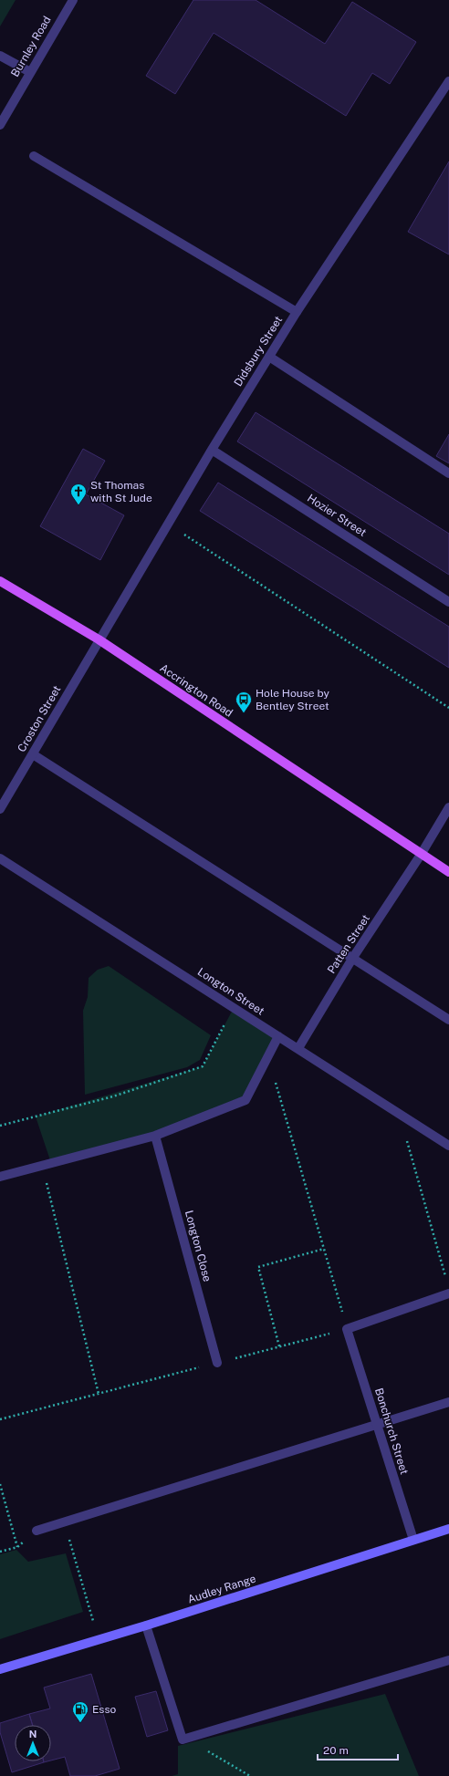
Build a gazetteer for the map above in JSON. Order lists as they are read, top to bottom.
{
  "streets": {
    "main road": ["Accrington Road"],
    "street": [
      "Burnley Road",
      "Didsbury Street",
      "Hozier Street",
      "Croston Street",
      "Patten Street",
      "Longton Street",
      "Longton Close",
      "Bonchurch Street",
      "Audley Range"
    ]
  },
  "crossings": [
    ["Didsbury Street", "Hozier Street"],
    ["Didsbury Street", "Accrington Road"],
    ["Didsbury Street", "Croston Street"],
    ["Accrington Road", "Croston Street"],
    ["Accrington Road", "Patten Street"],
    ["Patten Street", "Longton Street"],
    ["Bonchurch Street", "Audley Range"]
  ],
  "places": {
    "church": ["St Thomas with St Jude"],
    "bus stop": ["Hole House by Bentley Street"],
    "fuel station": ["Esso"]
  },
  "scale_bar": "20 m",
  "north": "top"
}
